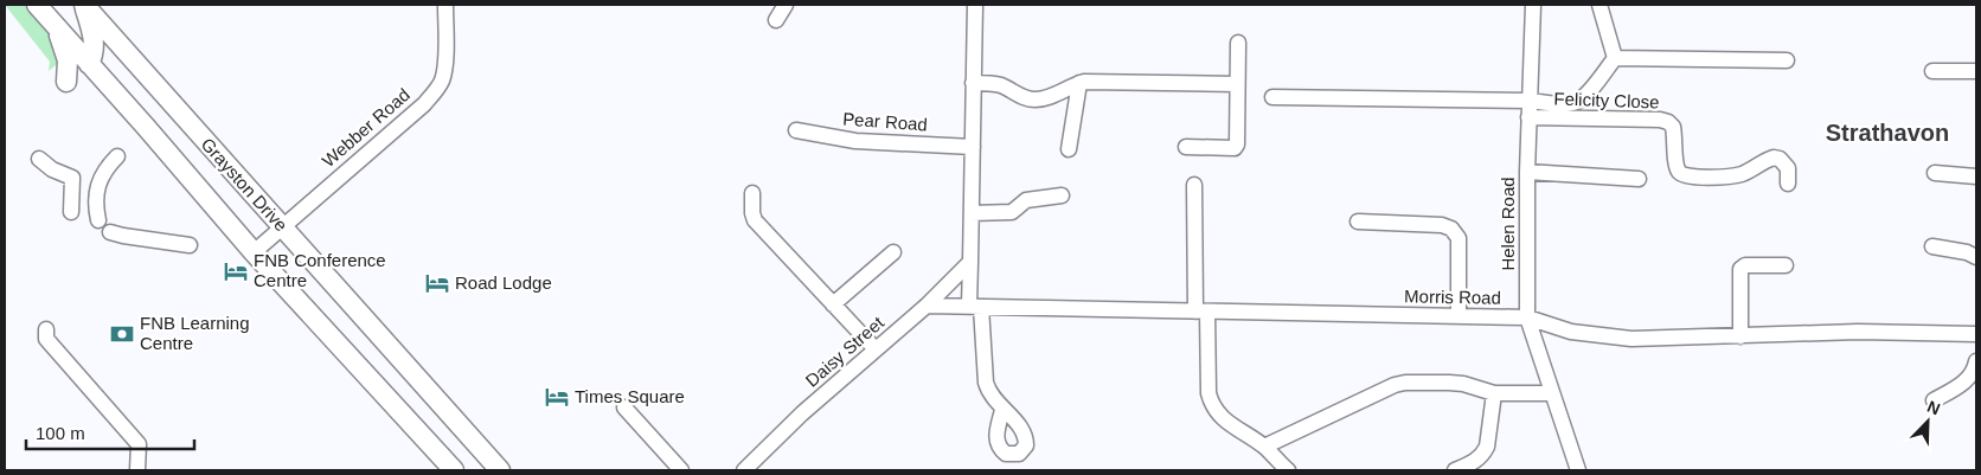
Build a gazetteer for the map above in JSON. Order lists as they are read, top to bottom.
{
  "streets": {
    "main road": ["Grayston Drive"],
    "street": [
      "Felicity Close",
      "Pear Road",
      "Webber Road",
      "Helen Road",
      "Morris Road",
      "Daisy Street"
    ]
  },
  "crossings": [
    ["Felicity Close", "Helen Road"],
    ["Webber Road", "Grayston Drive"],
    ["Helen Road", "Morris Road"],
    ["Morris Road", "Daisy Street"]
  ],
  "districts": ["Strathavon"],
  "places": {
    "hotel": ["FNB Conference Centre", "Road Lodge", "Times Square"],
    "bank": ["FNB Learning Centre"]
  },
  "scale_bar": "100 m",
  "north": "top right"
}
